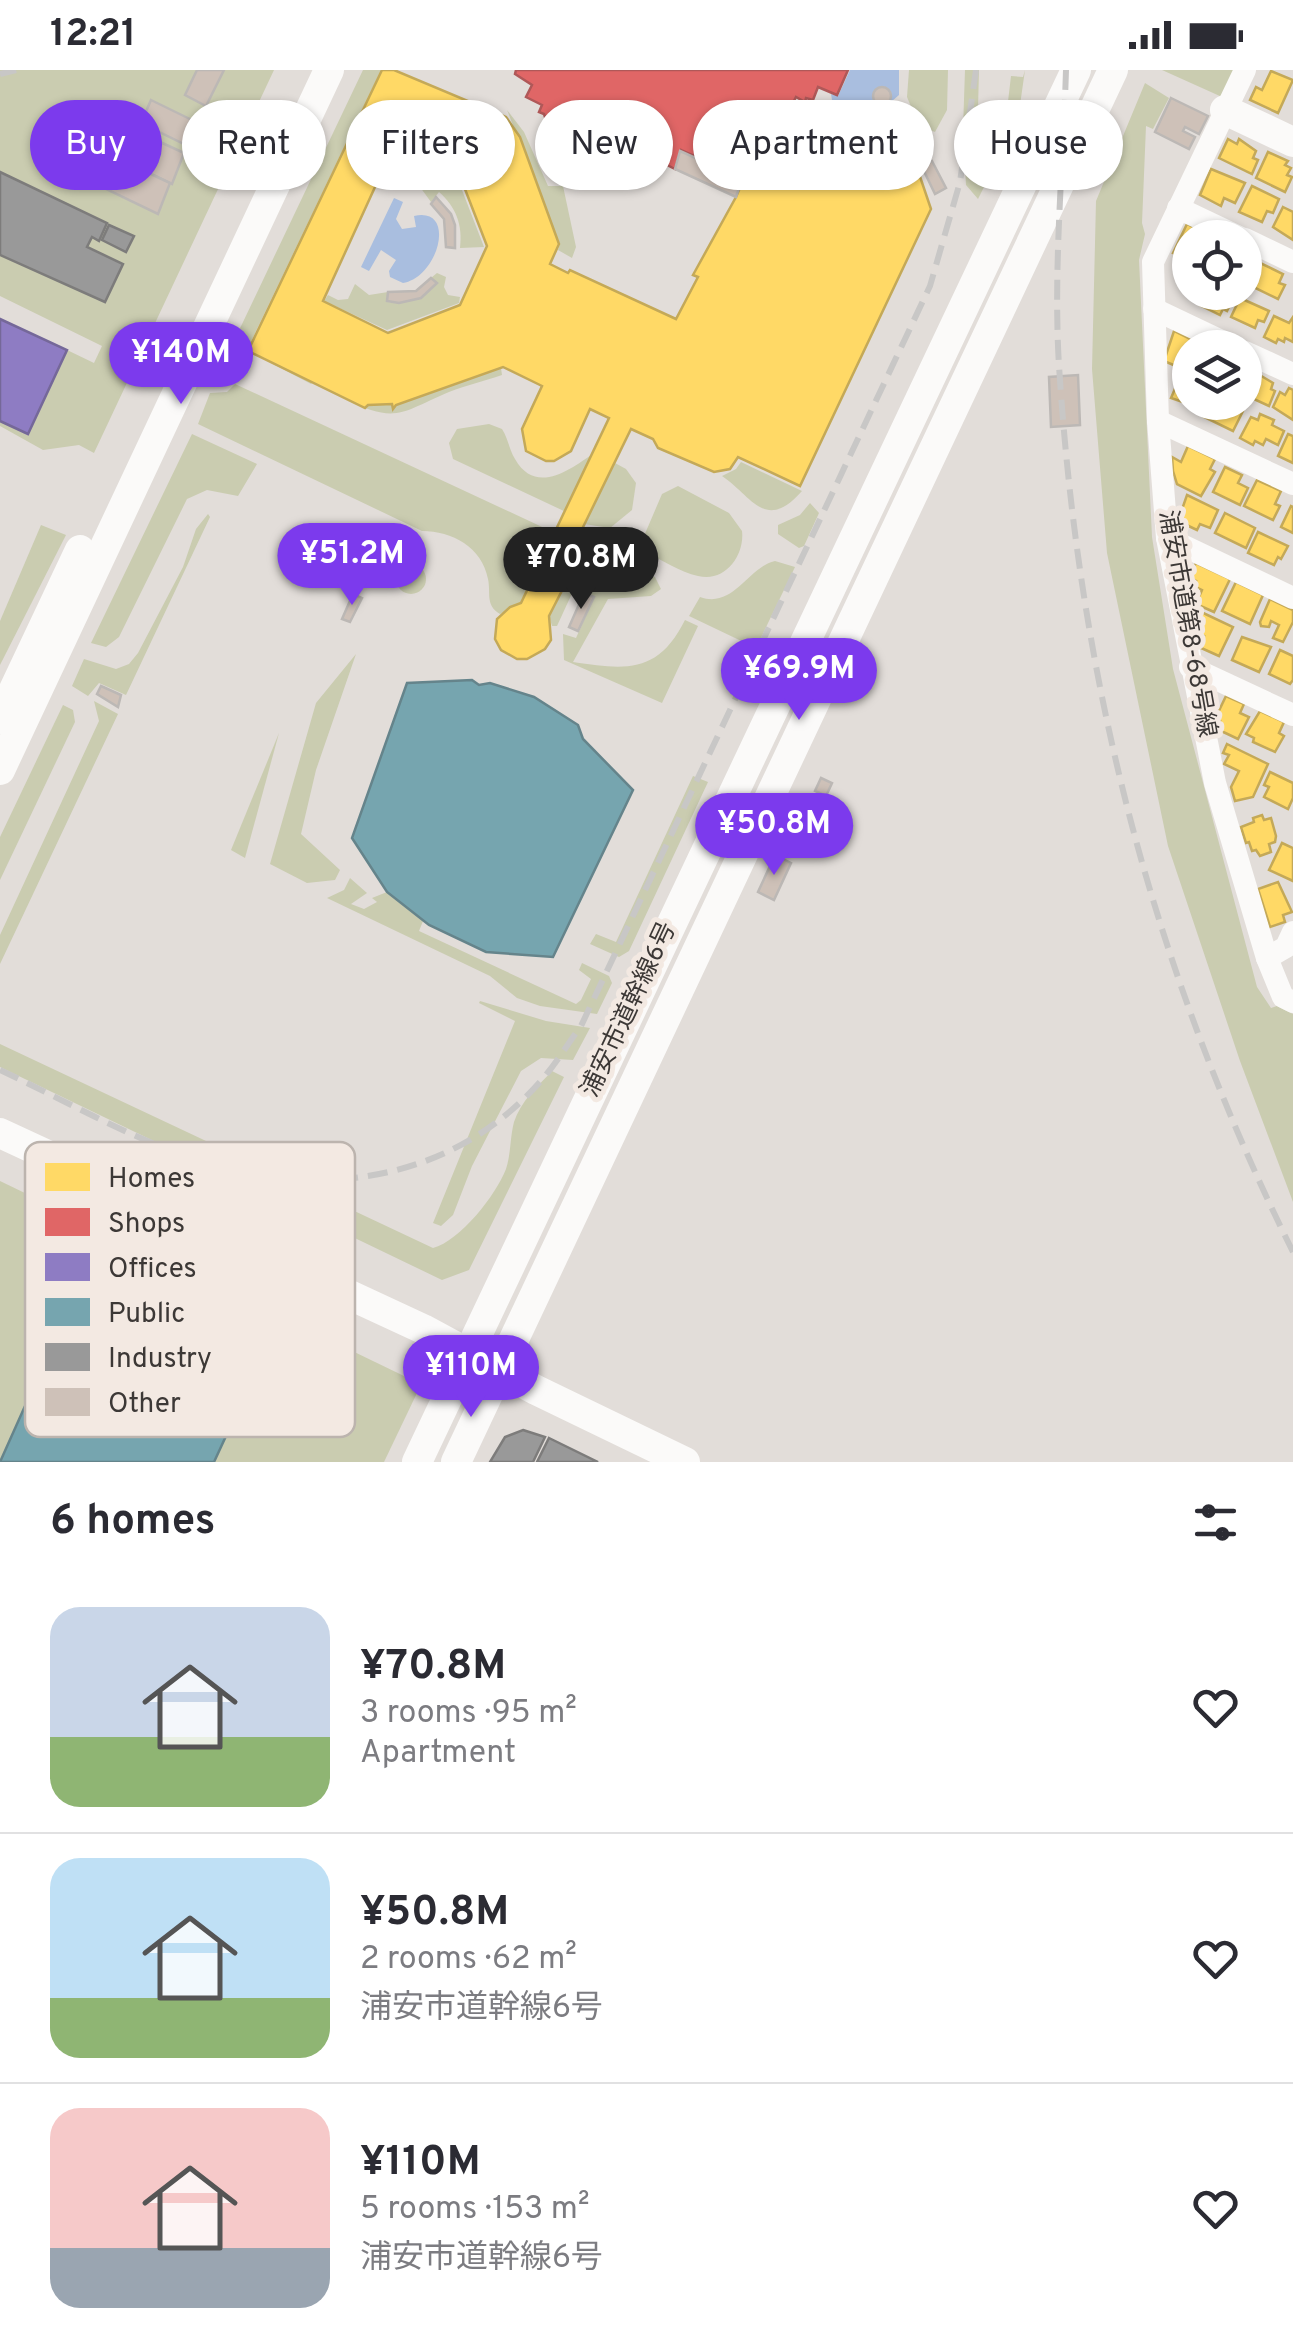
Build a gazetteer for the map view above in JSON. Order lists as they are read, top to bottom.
{
  "streets": {
    "street": ["浦安市道第8-68号線", "浦安市道幹線6号"]
  },
  "legend": [
    "Homes",
    "Shops",
    "Offices",
    "Public",
    "Industry",
    "Other"
  ],
  "page": {
    "status": "12:21",
    "chip": [
      "Buy",
      "Rent",
      "Filters",
      "New",
      "Apartment",
      "House"
    ],
    "price": [
      "¥140M",
      "¥51.2M",
      "¥70.8M",
      "¥69.9M",
      "¥50.8M",
      "¥110M"
    ],
    "heading": "6 homes",
    "list": [
      {
        "name": "¥70.8M",
        "note": "3 rooms · 95 m² · Apartment"
      },
      {
        "name": "¥50.8M",
        "note": "2 rooms · 62 m² · 浦安市道幹線6号"
      },
      {
        "name": "¥110M",
        "note": "5 rooms · 153 m² · 浦安市道幹線6号"
      }
    ]
  }
}
